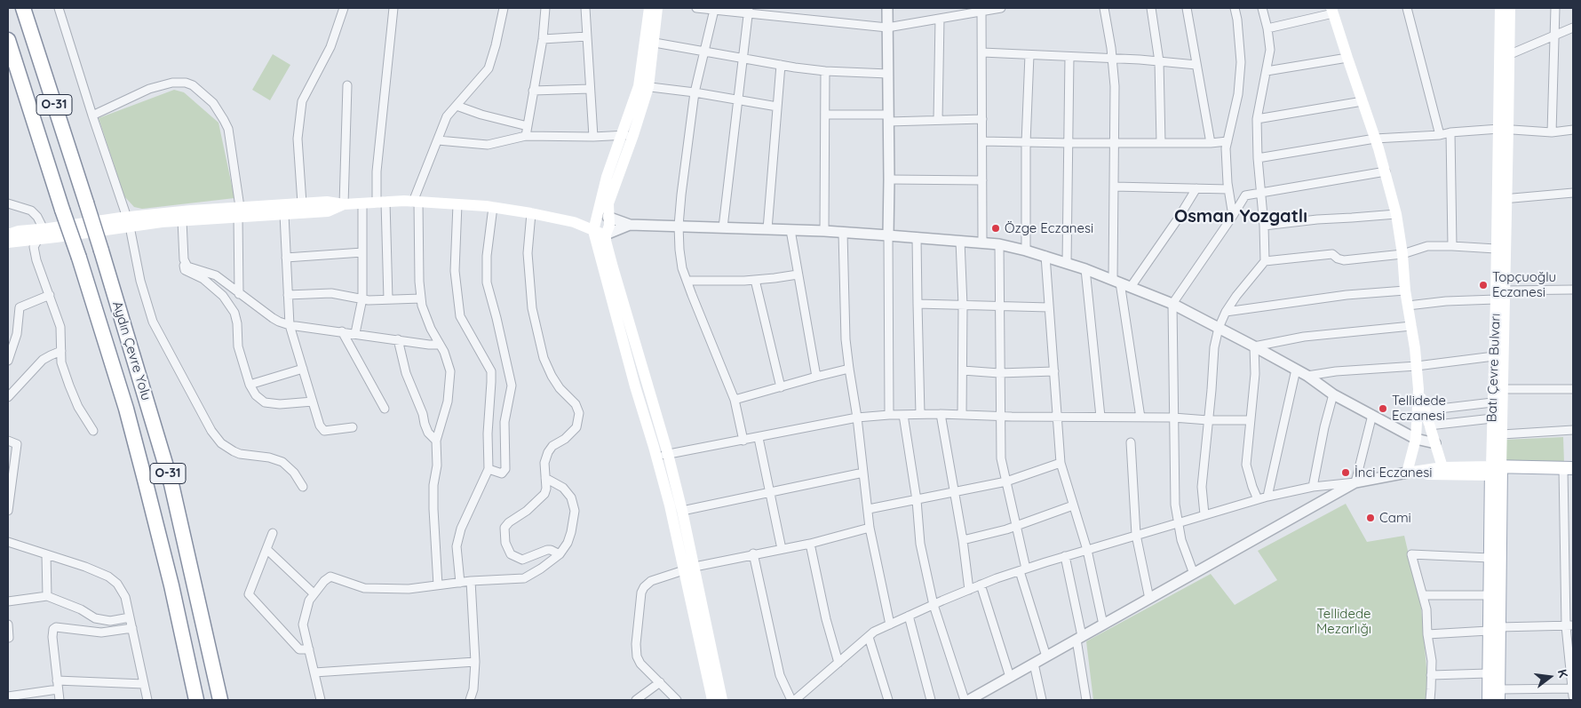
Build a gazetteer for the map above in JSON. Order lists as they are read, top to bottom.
{
  "streets": {
    "highway": ["O-31", "Aydın Çevre Yolu"],
    "main road": ["Batı Çevre Bulvarı"]
  },
  "districts": ["Osman Yozgatlı"],
  "parks": ["Tellidede Mezarlığı"],
  "places": [
    "Özge Eczanesi",
    "Topçuoğlu Eczanesi",
    "Tellidede Eczanesi",
    "İnci Eczanesi",
    "Cami"
  ],
  "north": "right"
}
